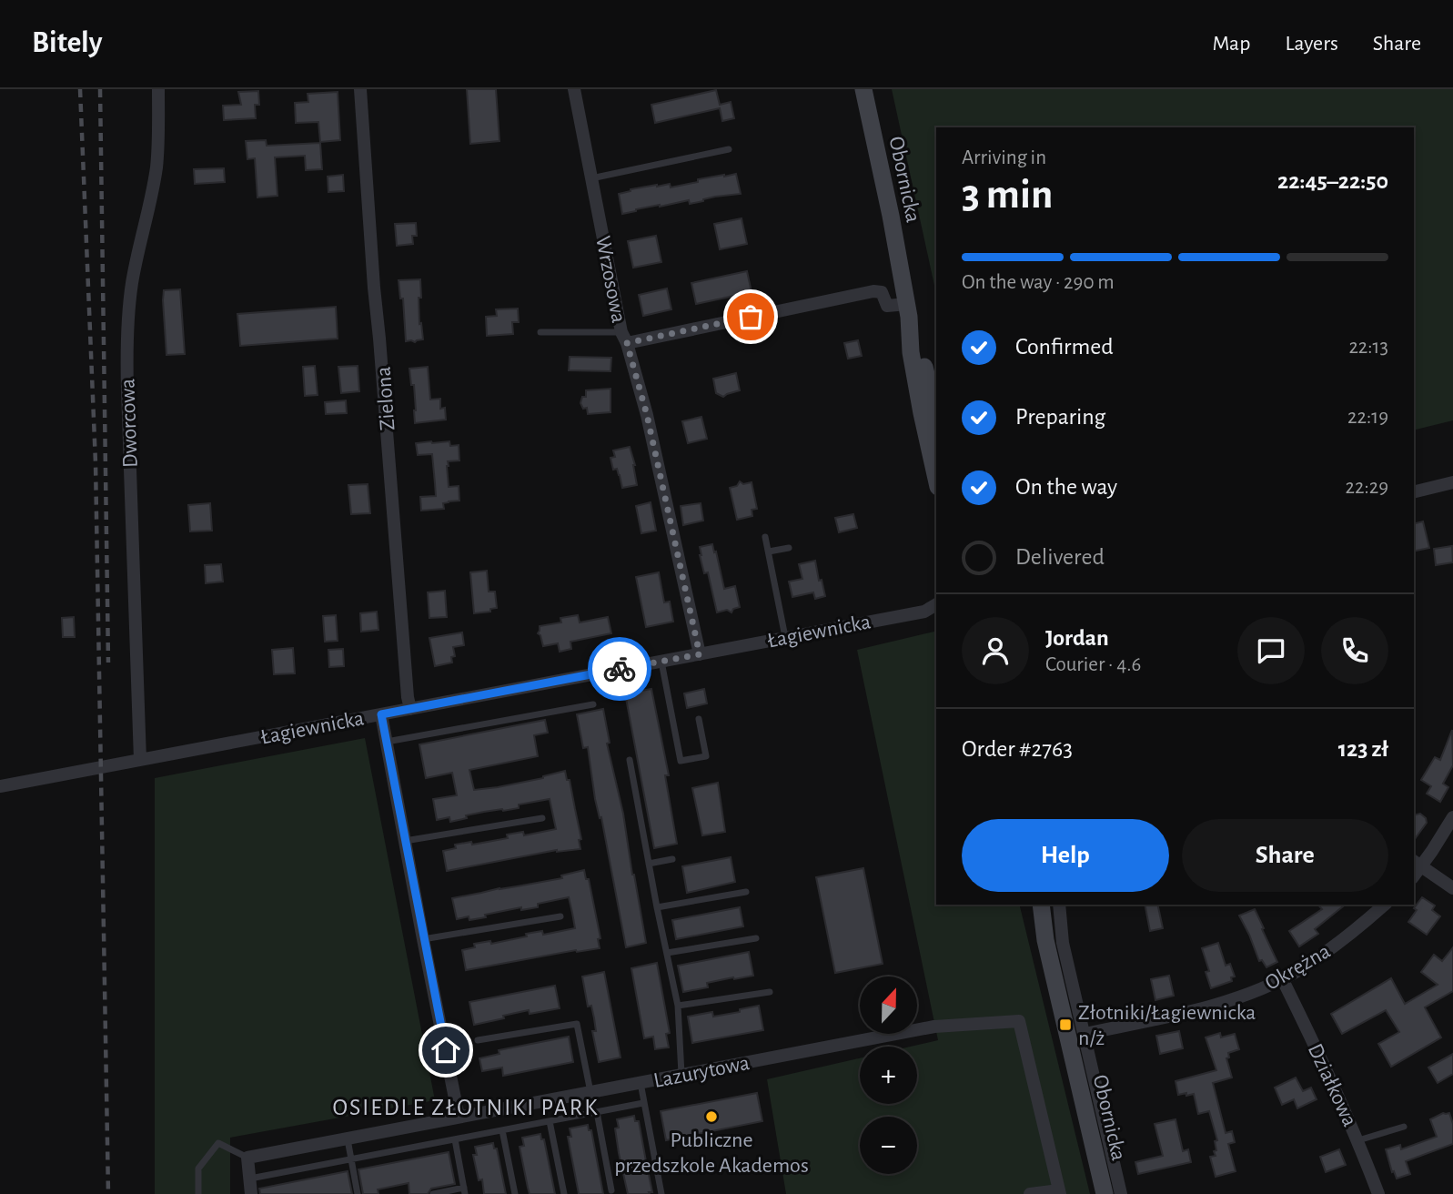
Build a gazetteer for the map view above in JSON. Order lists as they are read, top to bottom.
{
  "streets": {
    "main road": ["Obornicka"],
    "street": [
      "Wrzosowa",
      "Zielona",
      "Dworcowa",
      "Łagiewnicka",
      "Okrężna",
      "Lazurytowa",
      "Działkowa"
    ]
  },
  "crossings": [
    ["Wrzosowa", "Łagiewnicka"],
    ["Zielona", "Łagiewnicka"],
    ["Dworcowa", "Łagiewnicka"],
    ["Okrężna", "Działkowa"]
  ],
  "districts": ["OSIEDLE ZŁOTNIKI PARK"],
  "places": {
    "transit": ["Złotniki/Łagiewnicka n/ż"],
    "other": ["Publiczne przedszkole Akademos"]
  },
  "north": "top",
  "page": {
    "header": "Bitely",
    "nav": ["Map", "Layers", "Share"],
    "heading": ["3 min", "Arriving in", "22:45–22:50"],
    "panel": [
      "Jordan",
      "Courier · 4.6",
      "Order #2763",
      "123 zł"
    ],
    "bar": "On the way · 290 m",
    "list": [
      ["Confirmed", "22:13"],
      ["Preparing", "22:19"],
      ["On the way", "22:29"],
      "Delivered"
    ],
    "buttons": ["Help", "Share"],
    "map_buttons": ["+", "−"]
  }
}
